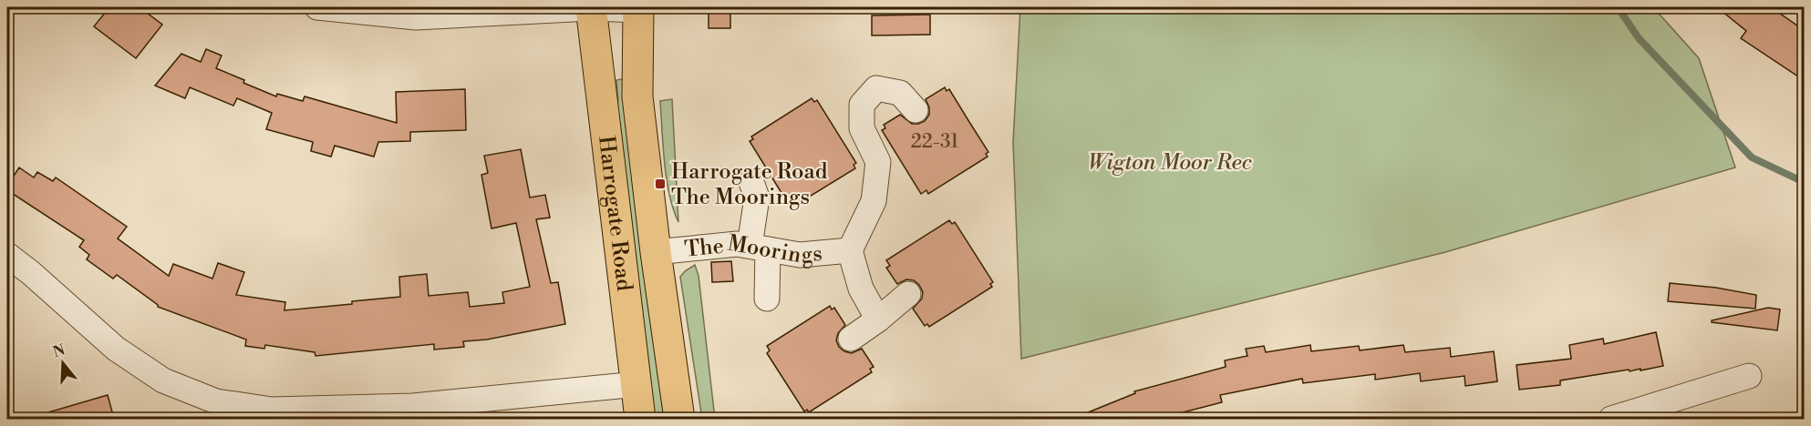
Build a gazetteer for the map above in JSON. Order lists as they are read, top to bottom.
{
  "streets": {
    "highway": ["Harrogate Road"],
    "street": ["The Moorings"]
  },
  "crossings": [
    ["Harrogate Road", "The Moorings"]
  ],
  "parks": ["Wigton Moor Rec"],
  "places": {
    "transit": ["Harrogate Road The Moorings"]
  },
  "house_numbers": ["22-31"],
  "north": "top"
}
